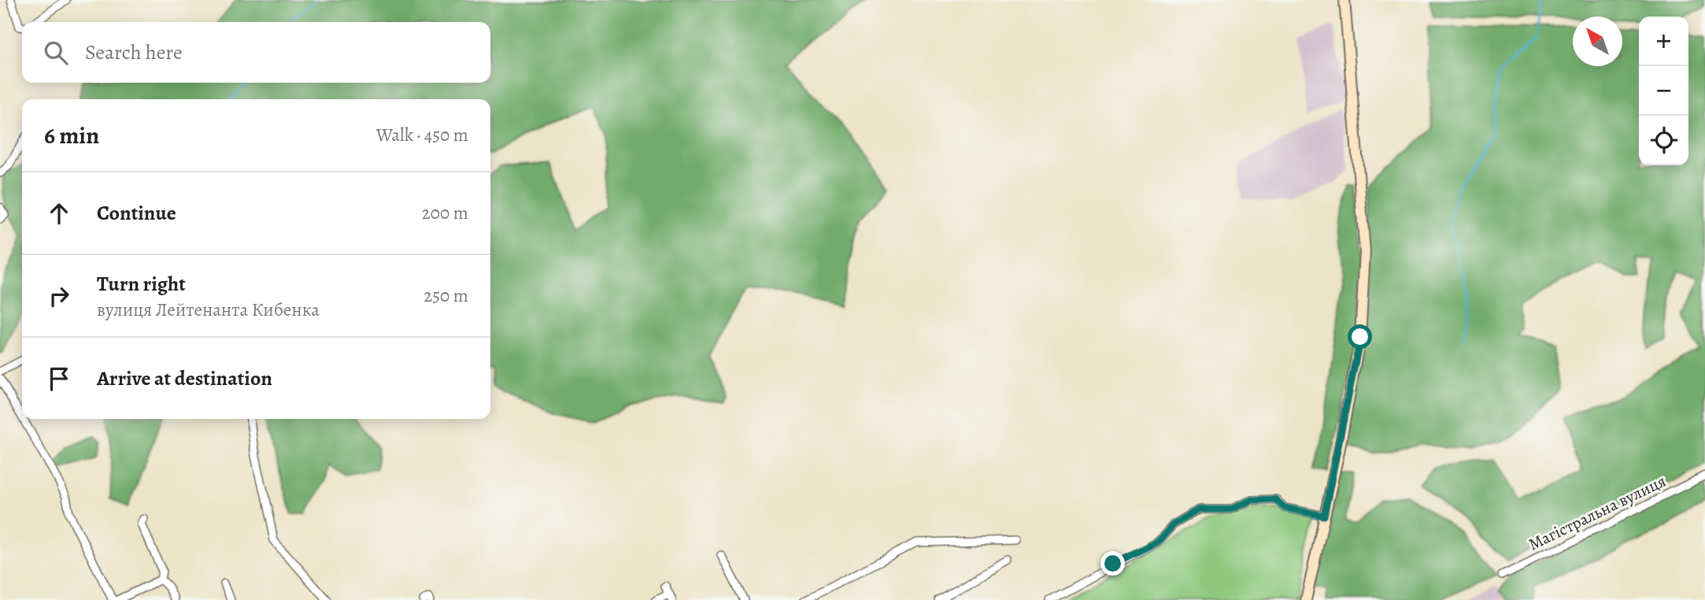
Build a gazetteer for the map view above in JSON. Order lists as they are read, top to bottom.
{
  "streets": {
    "street": ["Магістральна вулиця"]
  },
  "north": "top left",
  "page": {
    "map_buttons": ["+", "−"],
    "search": "Search here",
    "heading": ["6 min", "Walk · 450 m"],
    "list": [
      ["Continue", "200 m"],
      ["Turn right", "вулиця Лейтенанта Кибенка", "250 m"],
      "Arrive at destination"
    ]
  }
}
